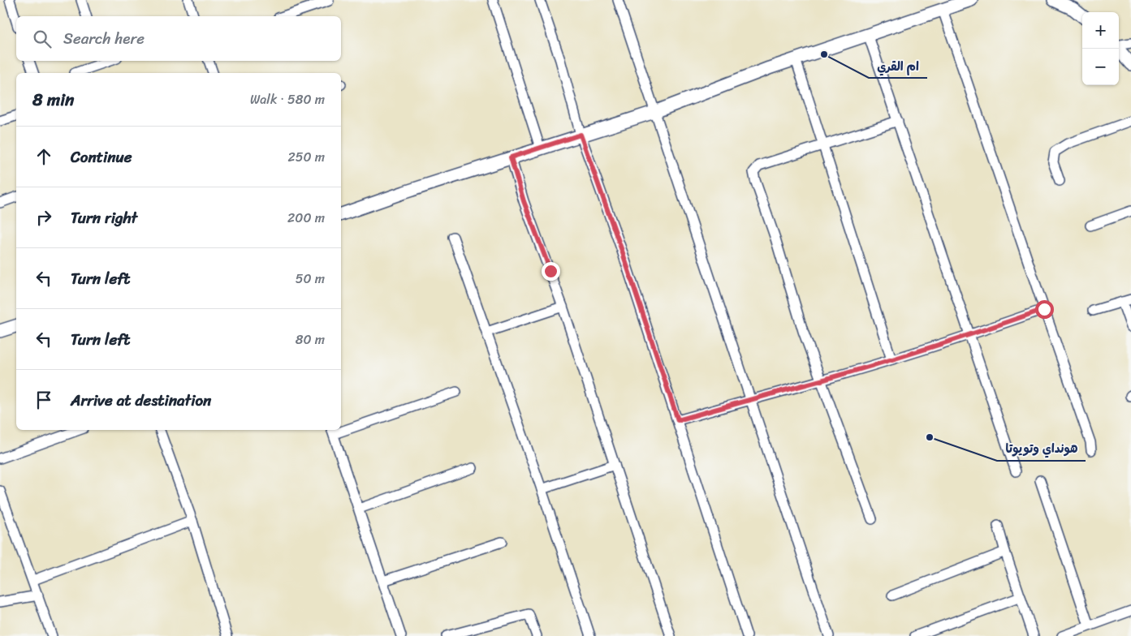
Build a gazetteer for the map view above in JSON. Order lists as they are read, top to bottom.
{
  "places": ["ام القري", "هونداي وتويوتا"],
  "page": {
    "map_buttons": ["+", "−"],
    "search": "Search here",
    "heading": ["8 min", "Walk · 580 m"],
    "list": [
      ["Continue", "250 m"],
      ["Turn right", "200 m"],
      ["Turn left", "50 m"],
      ["Turn left", "80 m"],
      "Arrive at destination"
    ]
  }
}
